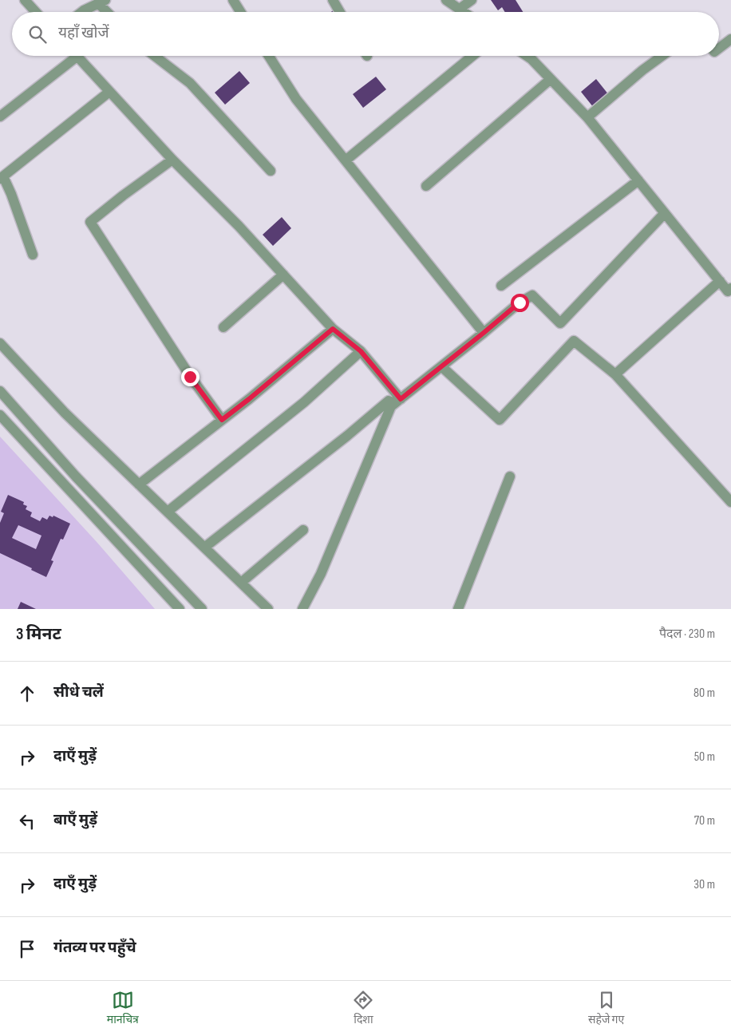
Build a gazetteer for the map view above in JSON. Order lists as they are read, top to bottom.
{
  "page": {
    "search": "यहाँ खोजें",
    "heading": ["3 मिनट", "पैदल · 230 m"],
    "list": [
      ["सीधे चलें", "80 m"],
      ["दाएँ मुड़ें", "50 m"],
      ["बाएँ मुड़ें", "70 m"],
      ["दाएँ मुड़ें", "30 m"],
      "गंतव्य पर पहुँचे"
    ],
    "nav": ["मानचित्र", "दिशा", "सहेजे गए"]
  }
}
